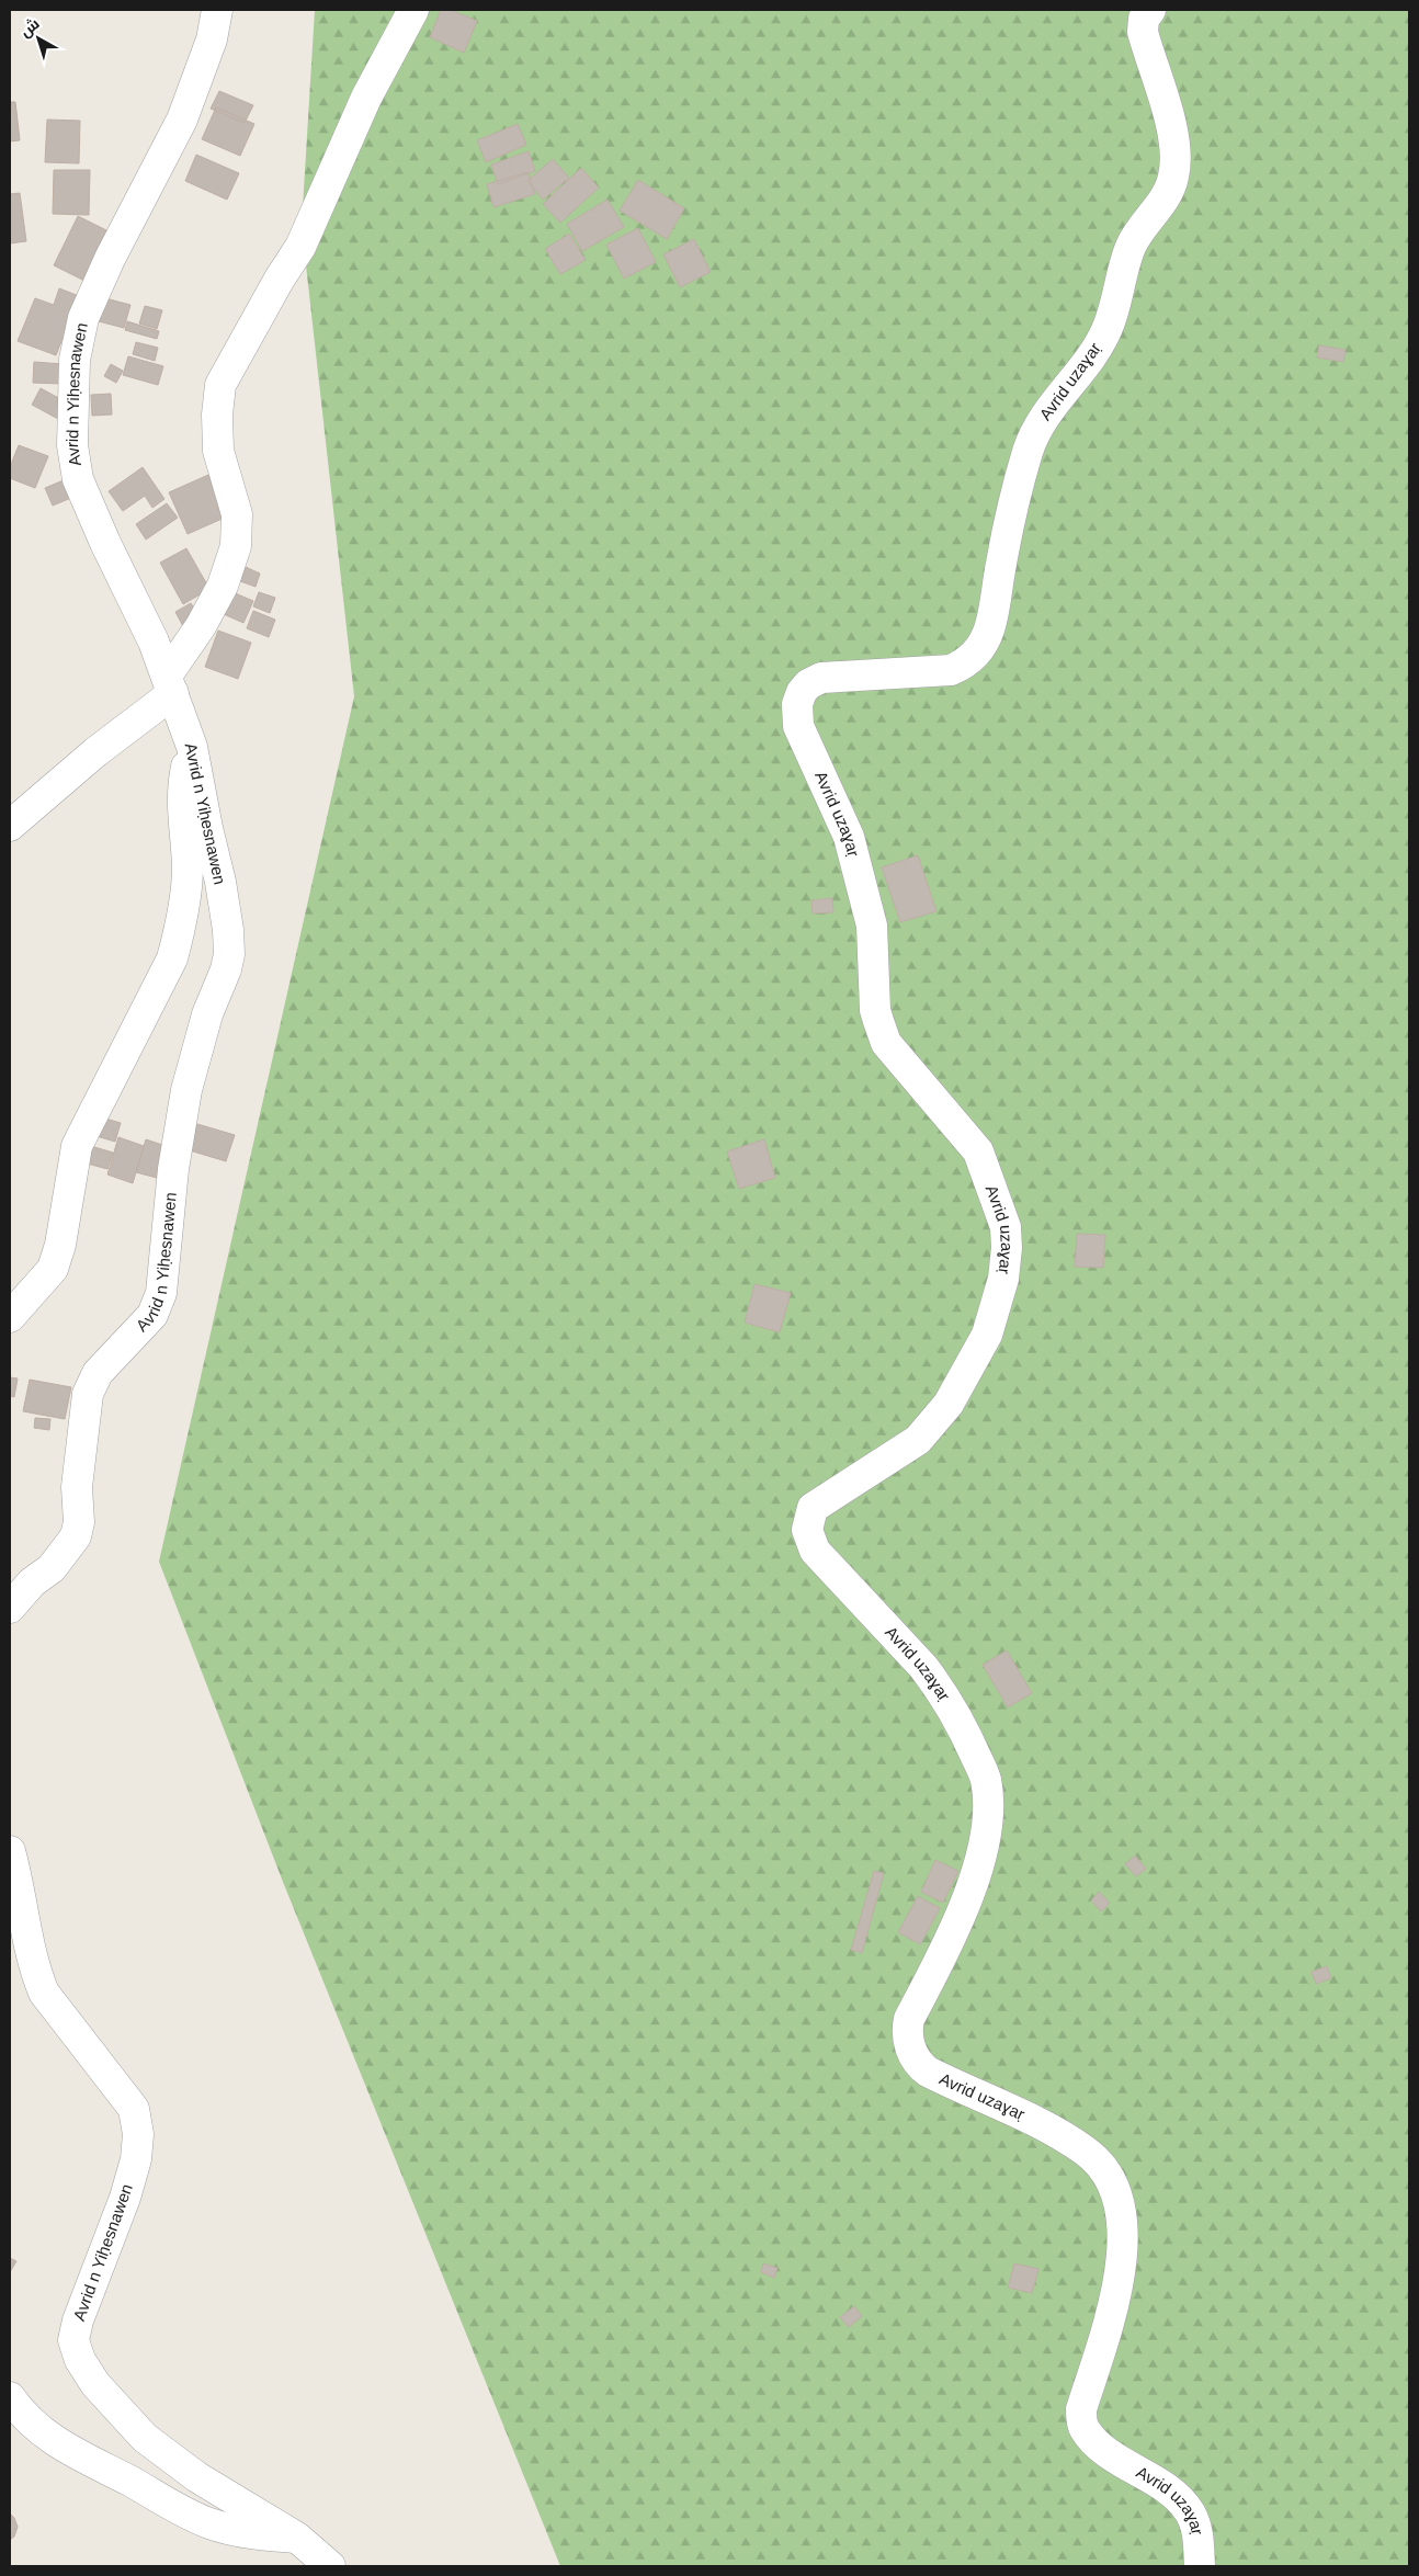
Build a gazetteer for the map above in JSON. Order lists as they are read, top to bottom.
{
  "streets": {
    "street": ["Avrid uzaɣaṛ", "Avrid n Yiḥesnawen"]
  },
  "north": "top left"
}
